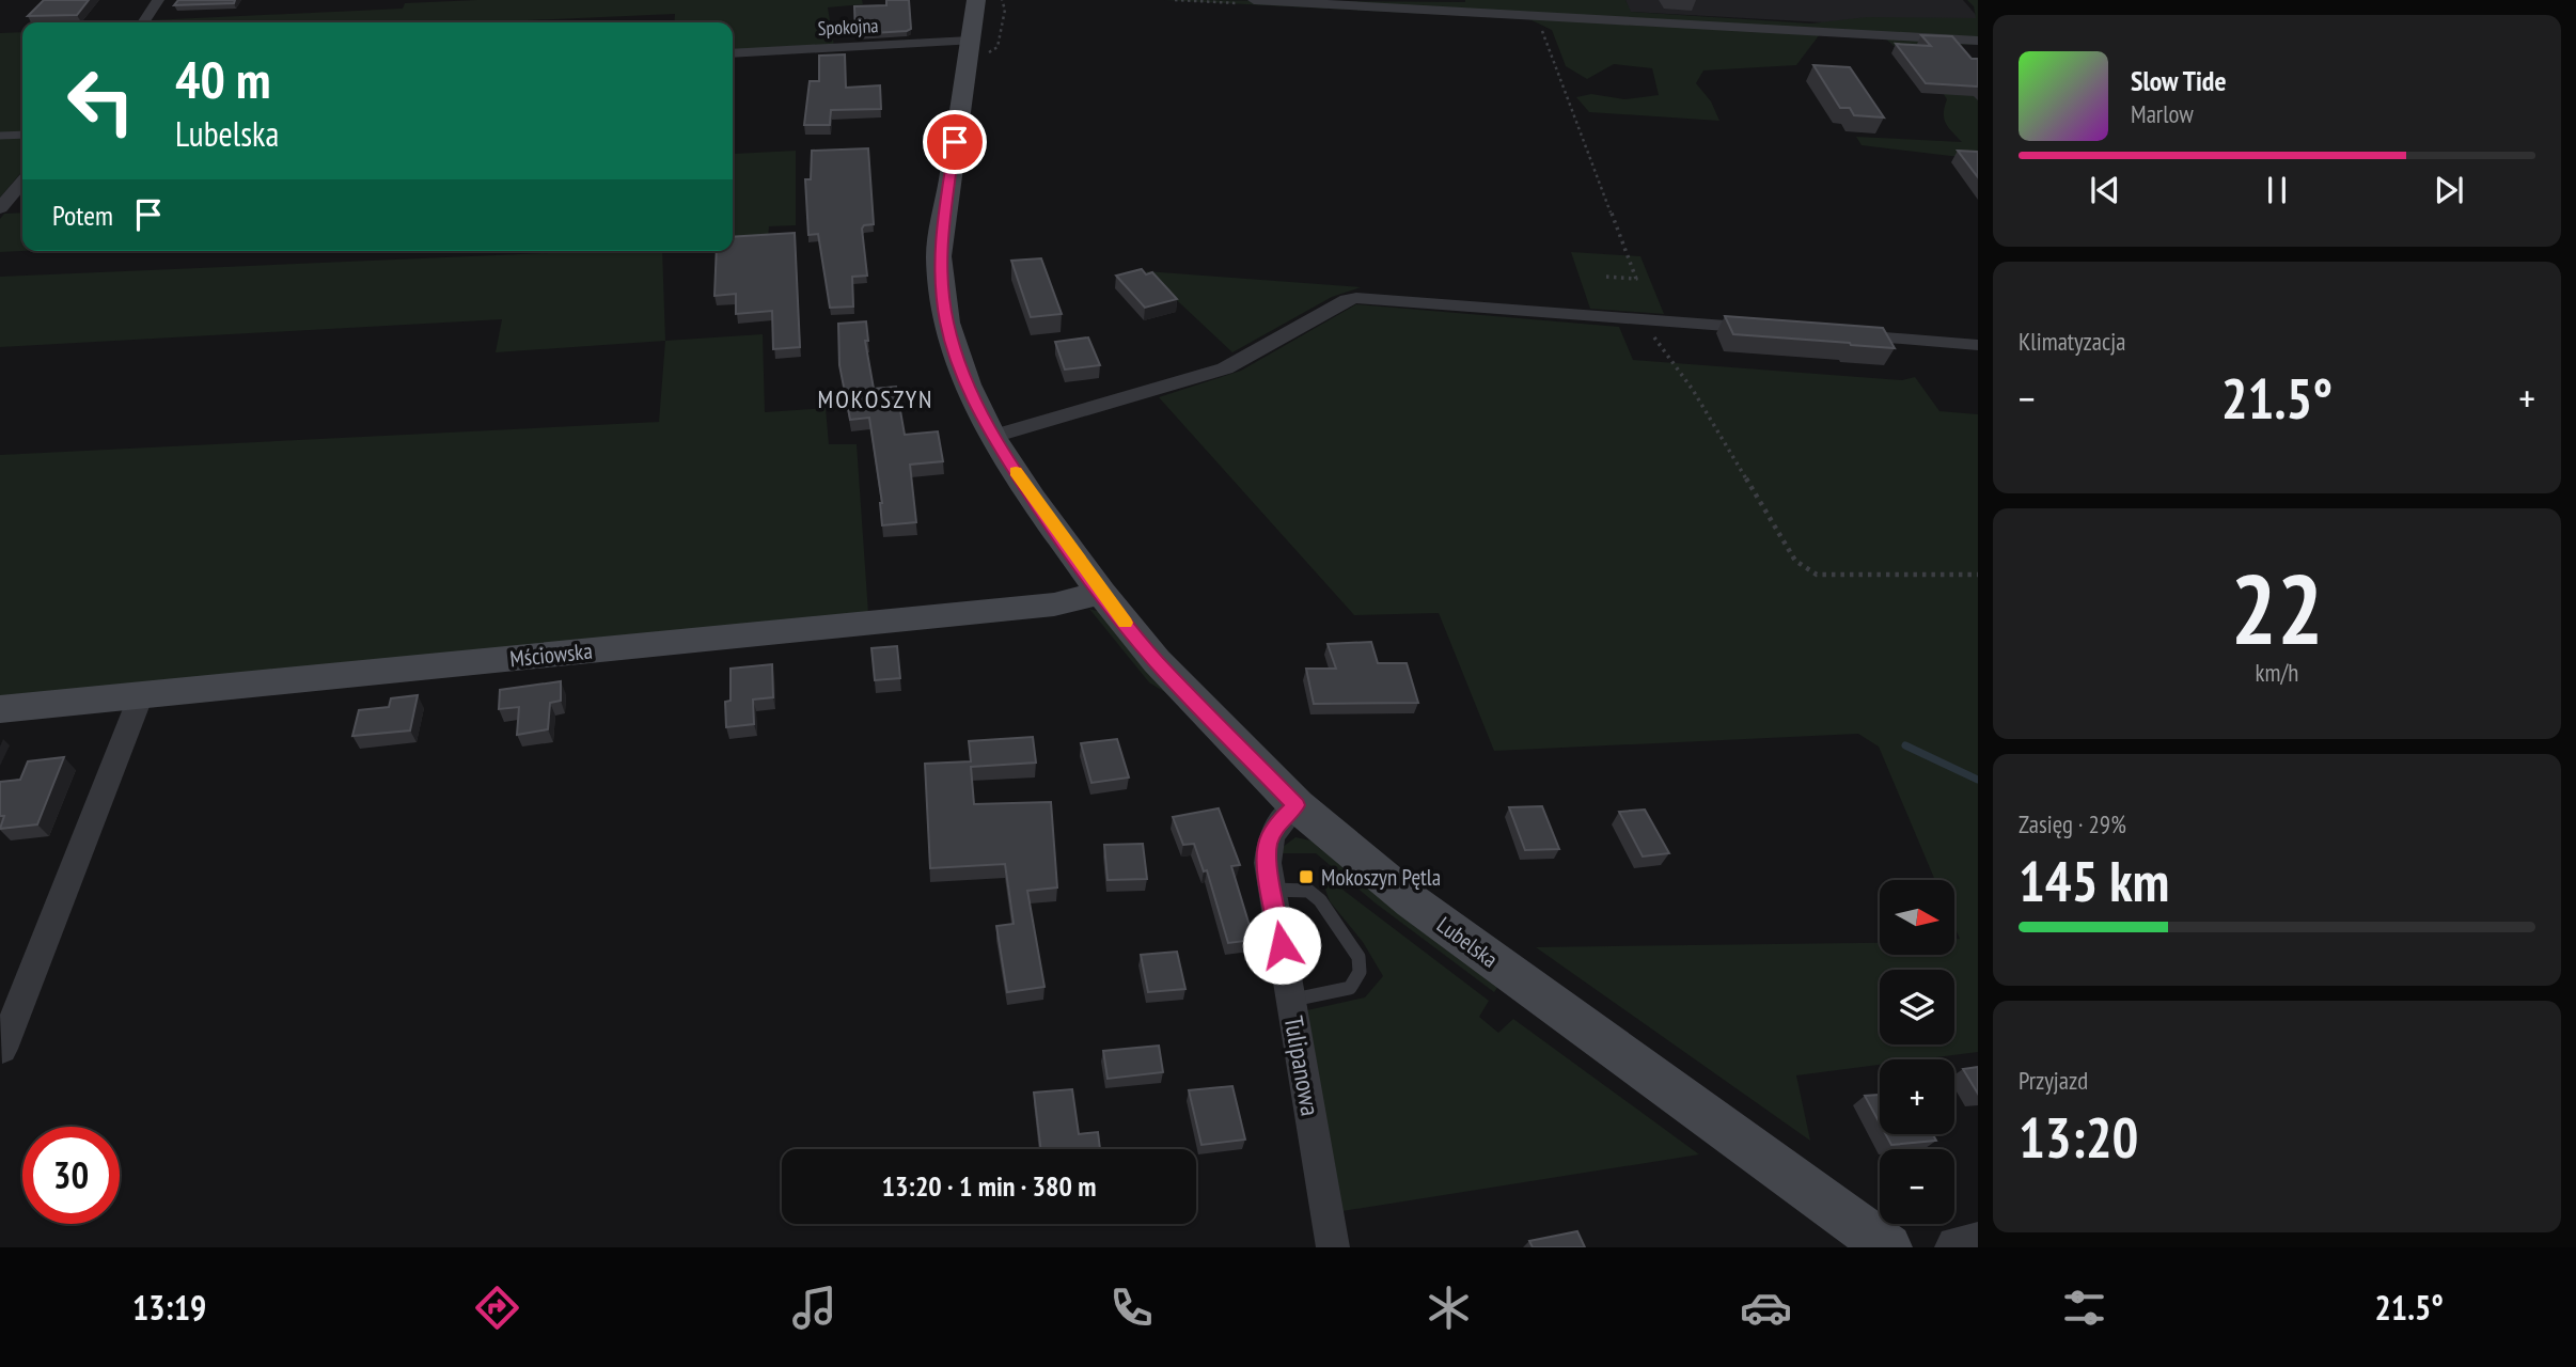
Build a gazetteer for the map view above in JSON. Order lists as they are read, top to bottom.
{
  "streets": {
    "main road": ["Mściowska", "Lubelska"],
    "street": ["Spokojna", "Tulipanowa"]
  },
  "crossings": [
    ["Spokojna", "Lubelska"],
    ["Mściowska", "Lubelska"],
    ["Lubelska", "Tulipanowa"]
  ],
  "districts": ["MOKOSZYN"],
  "places": {
    "transit": ["Mokoszyn Pętla"]
  },
  "north": "right",
  "page": {
    "turn": ["40 m", "Lubelska"],
    "song": ["Slow Tide", "Marlow"],
    "then": "Potem",
    "tile": [
      "Klimatyzacja",
      ["22", "km/h"],
      ["Zasięg · 29%", "145 km"],
      ["Przyjazd", "13:20"]
    ],
    "heat": ["−", "21.5°", "+"],
    "map_buttons": ["+", "−"],
    "limit": "30",
    "trip": "13:20 · 1 min · 380 m",
    "tabs": ["13:19", "21.5°"]
  }
}
